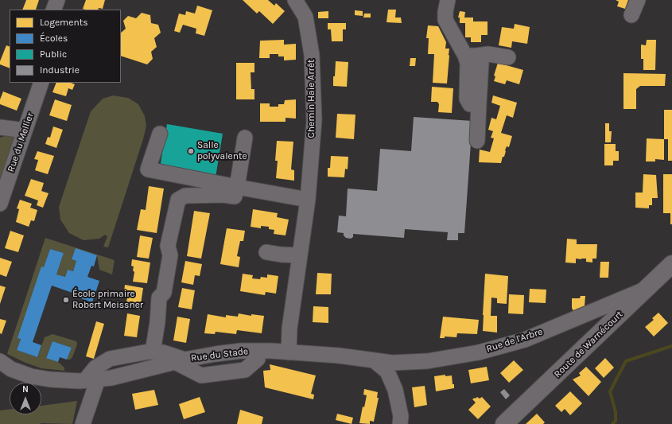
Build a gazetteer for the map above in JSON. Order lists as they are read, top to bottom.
{
  "streets": {
    "main road": ["Route de Warnécourt"],
    "street": [
      "Chemin Haie Arrêt",
      "Rue du Mellier",
      "Rue de l'Arbre",
      "Rue du Stade"
    ]
  },
  "crossings": [
    ["Chemin Haie Arrêt", "Rue du Stade"],
    ["Rue de l'Arbre", "Route de Warnécourt"],
    ["Rue de l'Arbre", "Rue du Stade"]
  ],
  "places": ["Salle polyvalente", "École primaire Robert Meissner"],
  "legend": [
    "Logements",
    "Écoles",
    "Public",
    "Industrie"
  ],
  "north": "top"
}
